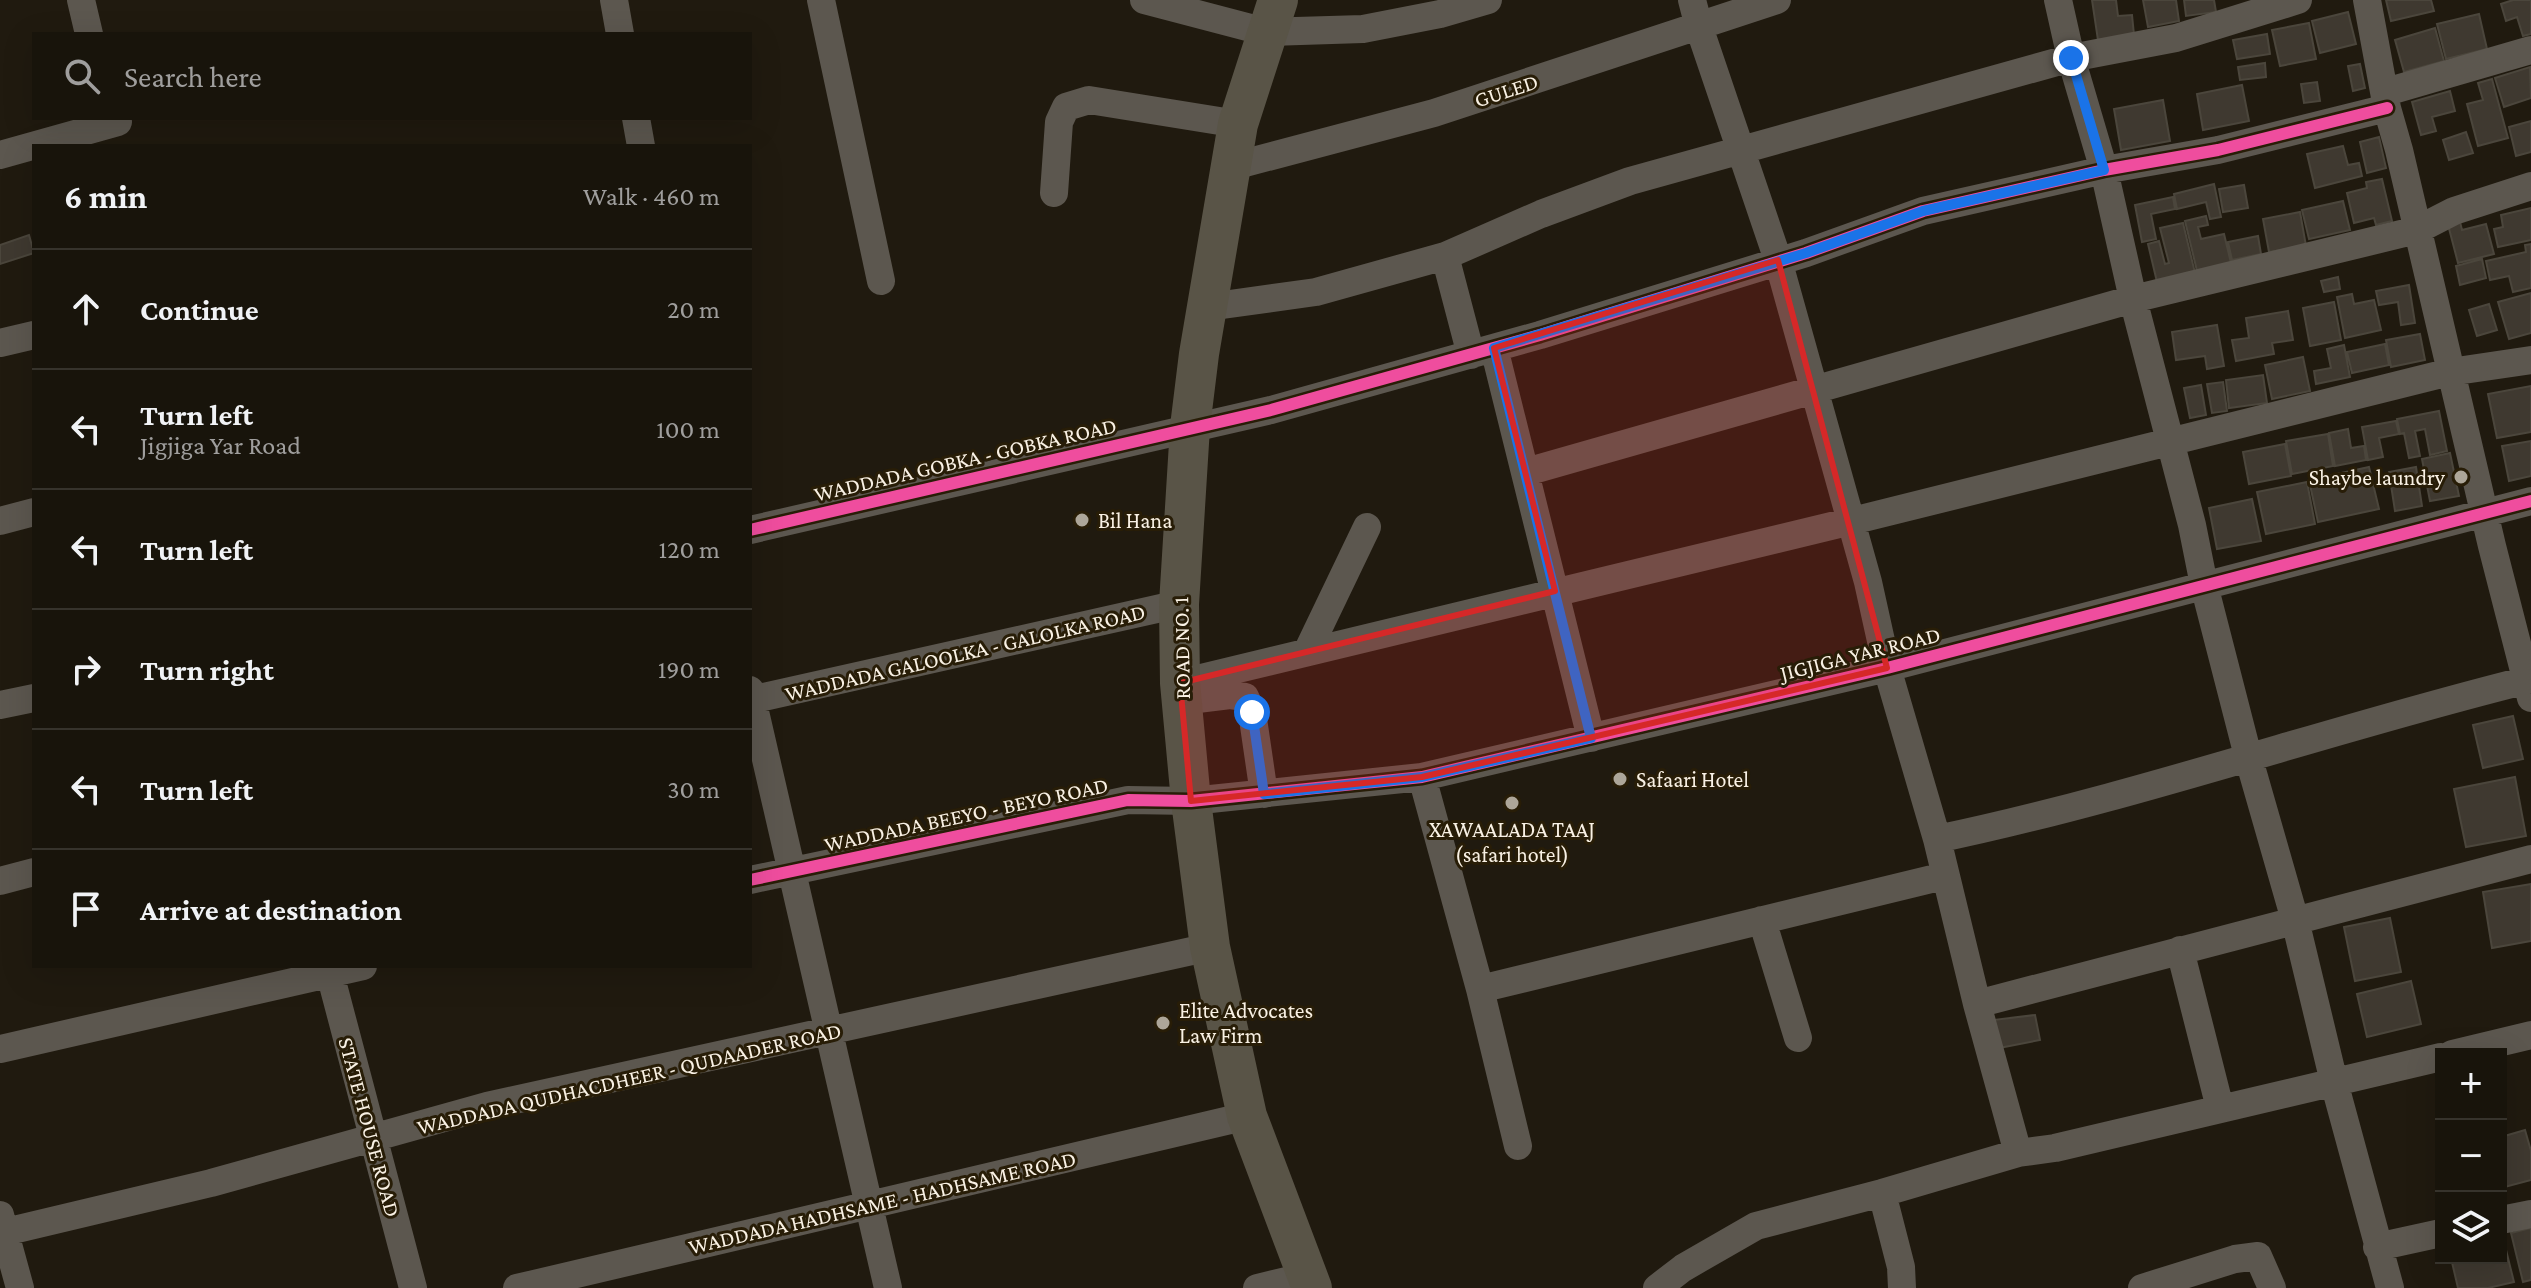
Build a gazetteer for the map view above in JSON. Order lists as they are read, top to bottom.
{
  "streets": {
    "highway": ["ROAD NO. 1"],
    "street": [
      "GULED",
      "WADDADA GOBKA - GOBKA ROAD",
      "WADDADA GALOOLKA - GALOLKA ROAD",
      "JIGJIGA YAR ROAD",
      "WADDADA BEEYO - BEYO ROAD",
      "WADDADA QUDHACDHEER - QUDAADER ROAD",
      "STATE HOUSE ROAD",
      "WADDADA HADHSAME - HADHSAME ROAD"
    ]
  },
  "crossings": [
    ["GULED", "ROAD NO. 1"],
    ["WADDADA GOBKA - GOBKA ROAD", "ROAD NO. 1"],
    ["ROAD NO. 1", "WADDADA GALOOLKA - GALOLKA ROAD"],
    ["ROAD NO. 1", "JIGJIGA YAR ROAD"],
    ["ROAD NO. 1", "WADDADA BEEYO - BEYO ROAD"],
    ["ROAD NO. 1", "WADDADA QUDHACDHEER - QUDAADER ROAD"],
    ["ROAD NO. 1", "WADDADA HADHSAME - HADHSAME ROAD"],
    ["JIGJIGA YAR ROAD", "WADDADA BEEYO - BEYO ROAD"],
    ["WADDADA QUDHACDHEER - QUDAADER ROAD", "STATE HOUSE ROAD"]
  ],
  "places": [
    "Shaybe laundry",
    "Bil Hana",
    "Safaari Hotel",
    "XAWAALADA TAAJ (safari hotel)",
    "Elite Advocates Law Firm"
  ],
  "page": {
    "search": "Search here",
    "heading": ["6 min", "Walk · 460 m"],
    "list": [
      ["Continue", "20 m"],
      ["Turn left", "Jigjiga Yar Road", "100 m"],
      ["Turn left", "120 m"],
      ["Turn right", "190 m"],
      ["Turn left", "30 m"],
      "Arrive at destination"
    ],
    "map_buttons": ["+", "−"]
  }
}
